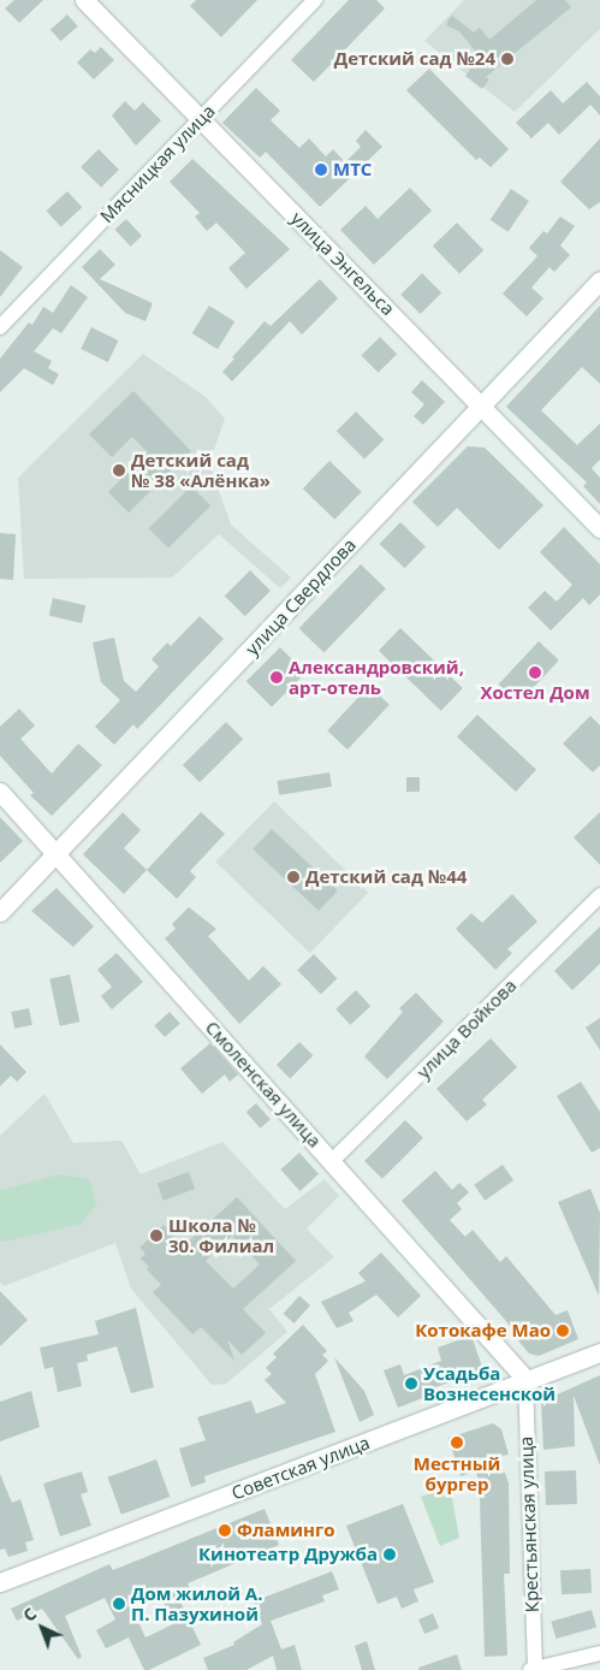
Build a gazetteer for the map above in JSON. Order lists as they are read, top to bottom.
{
  "streets": {
    "street": [
      "Мясницкая улица",
      "улица Энгельса",
      "улица Свердлова",
      "улица Войкова",
      "Смоленская улица",
      "Советская улица",
      "Крестьянская улица"
    ]
  },
  "crossings": [
    ["Мясницкая улица", "улица Энгельса"],
    ["улица Энгельса", "улица Свердлова"],
    ["улица Свердлова", "Смоленская улица"],
    ["улица Войкова", "Смоленская улица"],
    ["Смоленская улица", "Советская улица"],
    ["Смоленская улица", "Крестьянская улица"],
    ["Советская улица", "Крестьянская улица"]
  ],
  "places": [
    "Детский сад №24",
    "МТС",
    "Детский сад № 38 «Алёнка»",
    "Хостел Дом",
    "Александровский, арт-отель",
    "Детский сад №44",
    "Школа № 30. Филиал",
    "Котокафе Мао",
    "Усадьба Вознесенской",
    "Местный бургер",
    "Фламинго",
    "Кинотеатр Дружба",
    "Дом жилой А. П. Пазухиной"
  ],
  "north": "top left"
}
